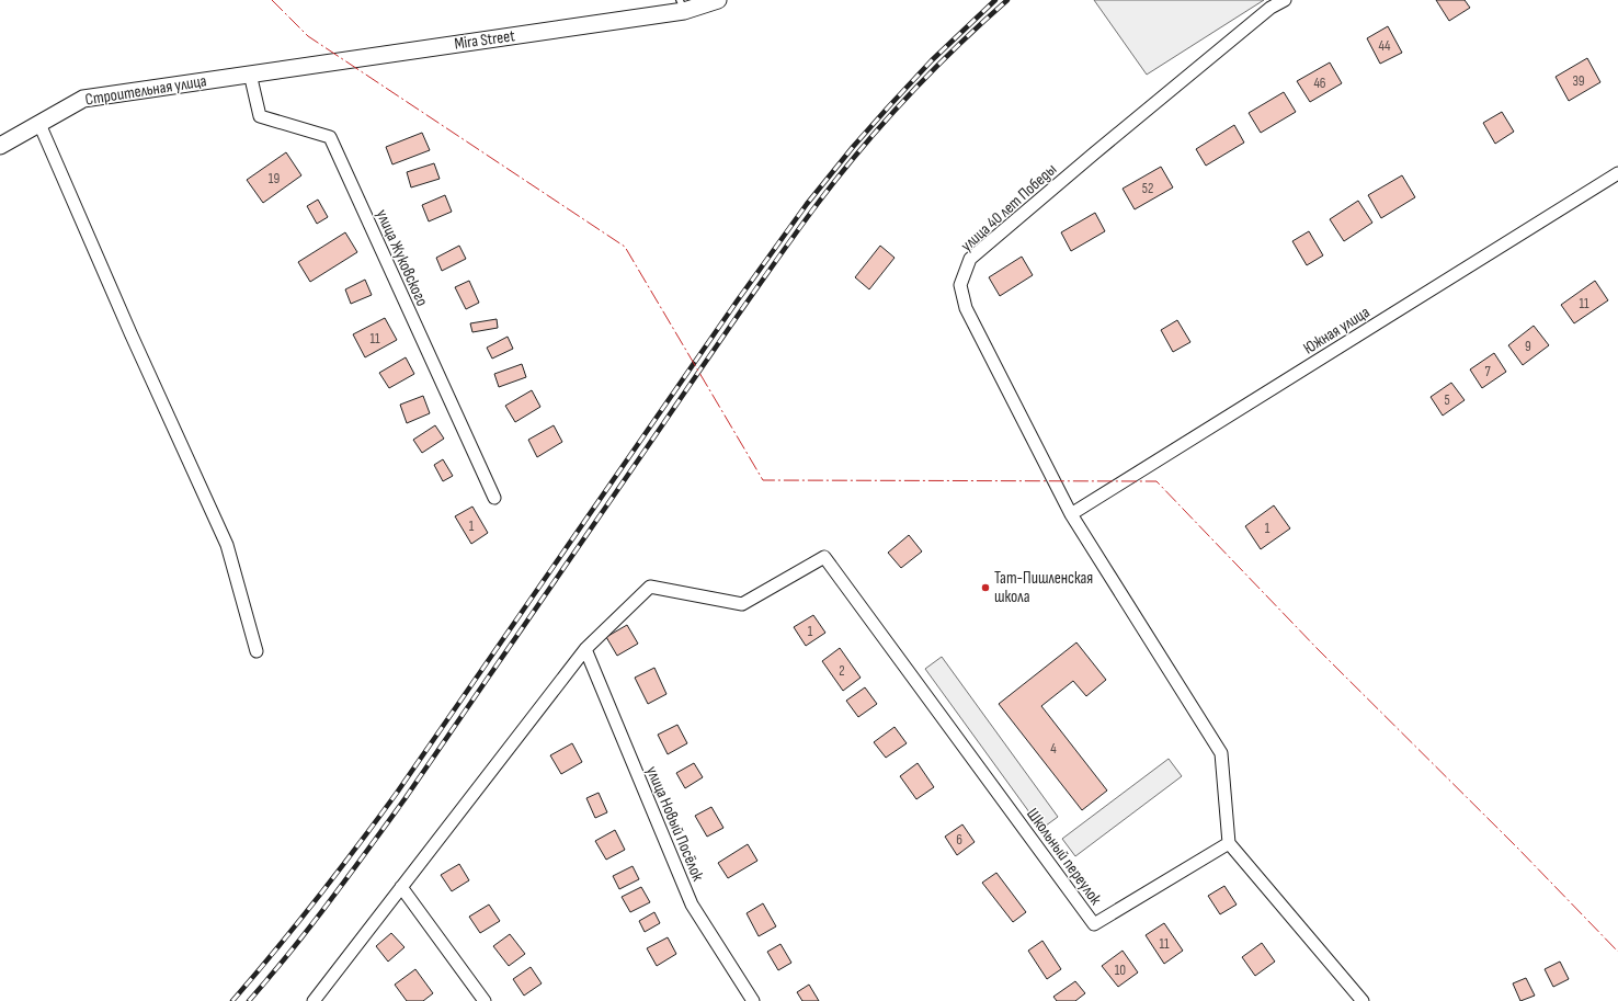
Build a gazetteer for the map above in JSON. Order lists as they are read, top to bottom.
{
  "streets": {
    "street": [
      "Mira Street",
      "Строительная улица",
      "улица 40 лет Победы",
      "улица Жуковского",
      "Южная улица",
      "улица Новый Посёлок",
      "Школьный переулок"
    ]
  },
  "crossings": [
    ["Mira Street", "Строительная улица"],
    ["Mira Street", "улица Жуковского"],
    ["Строительная улица", "улица Жуковского"],
    ["улица 40 лет Победы", "Южная улица"],
    ["улица 40 лет Победы", "Школьный переулок"],
    ["улица Новый Посёлок", "Школьный переулок"]
  ],
  "places": ["Тат-Пишленская школа"],
  "house_numbers": [
    "44",
    "39",
    "46",
    "19",
    "52",
    "11",
    "11",
    "9",
    "7",
    "5",
    "1",
    "1",
    "1",
    "2",
    "4",
    "6",
    "11",
    "10"
  ]
}
